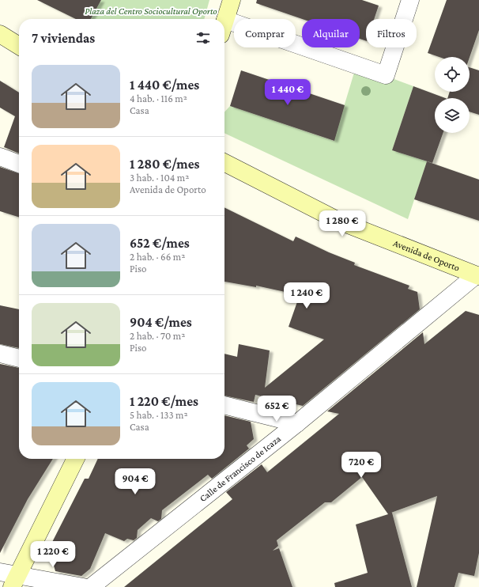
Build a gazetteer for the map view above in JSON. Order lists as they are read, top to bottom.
{
  "streets": {
    "main road": ["Avenida de Oporto"],
    "street": ["Calle de Francisco de Icaza"]
  },
  "crossings": [
    ["Avenida de Oporto", "Calle de Francisco de Icaza"]
  ],
  "parks": ["Plaza del Centro Sociocultural Oporto"],
  "page": {
    "chip": ["Comprar", "Alquilar", "Filtros"],
    "heading": "7 viviendas",
    "list": [
      {
        "name": "1 440 €/mes",
        "note": "4 hab. · 116 m² · Casa"
      },
      {
        "name": "1 280 €/mes",
        "note": "3 hab. · 104 m² · Avenida de Oporto"
      },
      {
        "name": "652 €/mes",
        "note": "2 hab. · 66 m² · Piso"
      },
      {
        "name": "904 €/mes",
        "note": "2 hab. · 70 m² · Piso"
      },
      {
        "name": "1 220 €/mes",
        "note": "5 hab. · 133 m² · Casa"
      }
    ],
    "price": [
      "1 440 €",
      "1 280 €",
      "1 240 €",
      "652 €",
      "720 €",
      "904 €",
      "1 220 €"
    ]
  }
}
